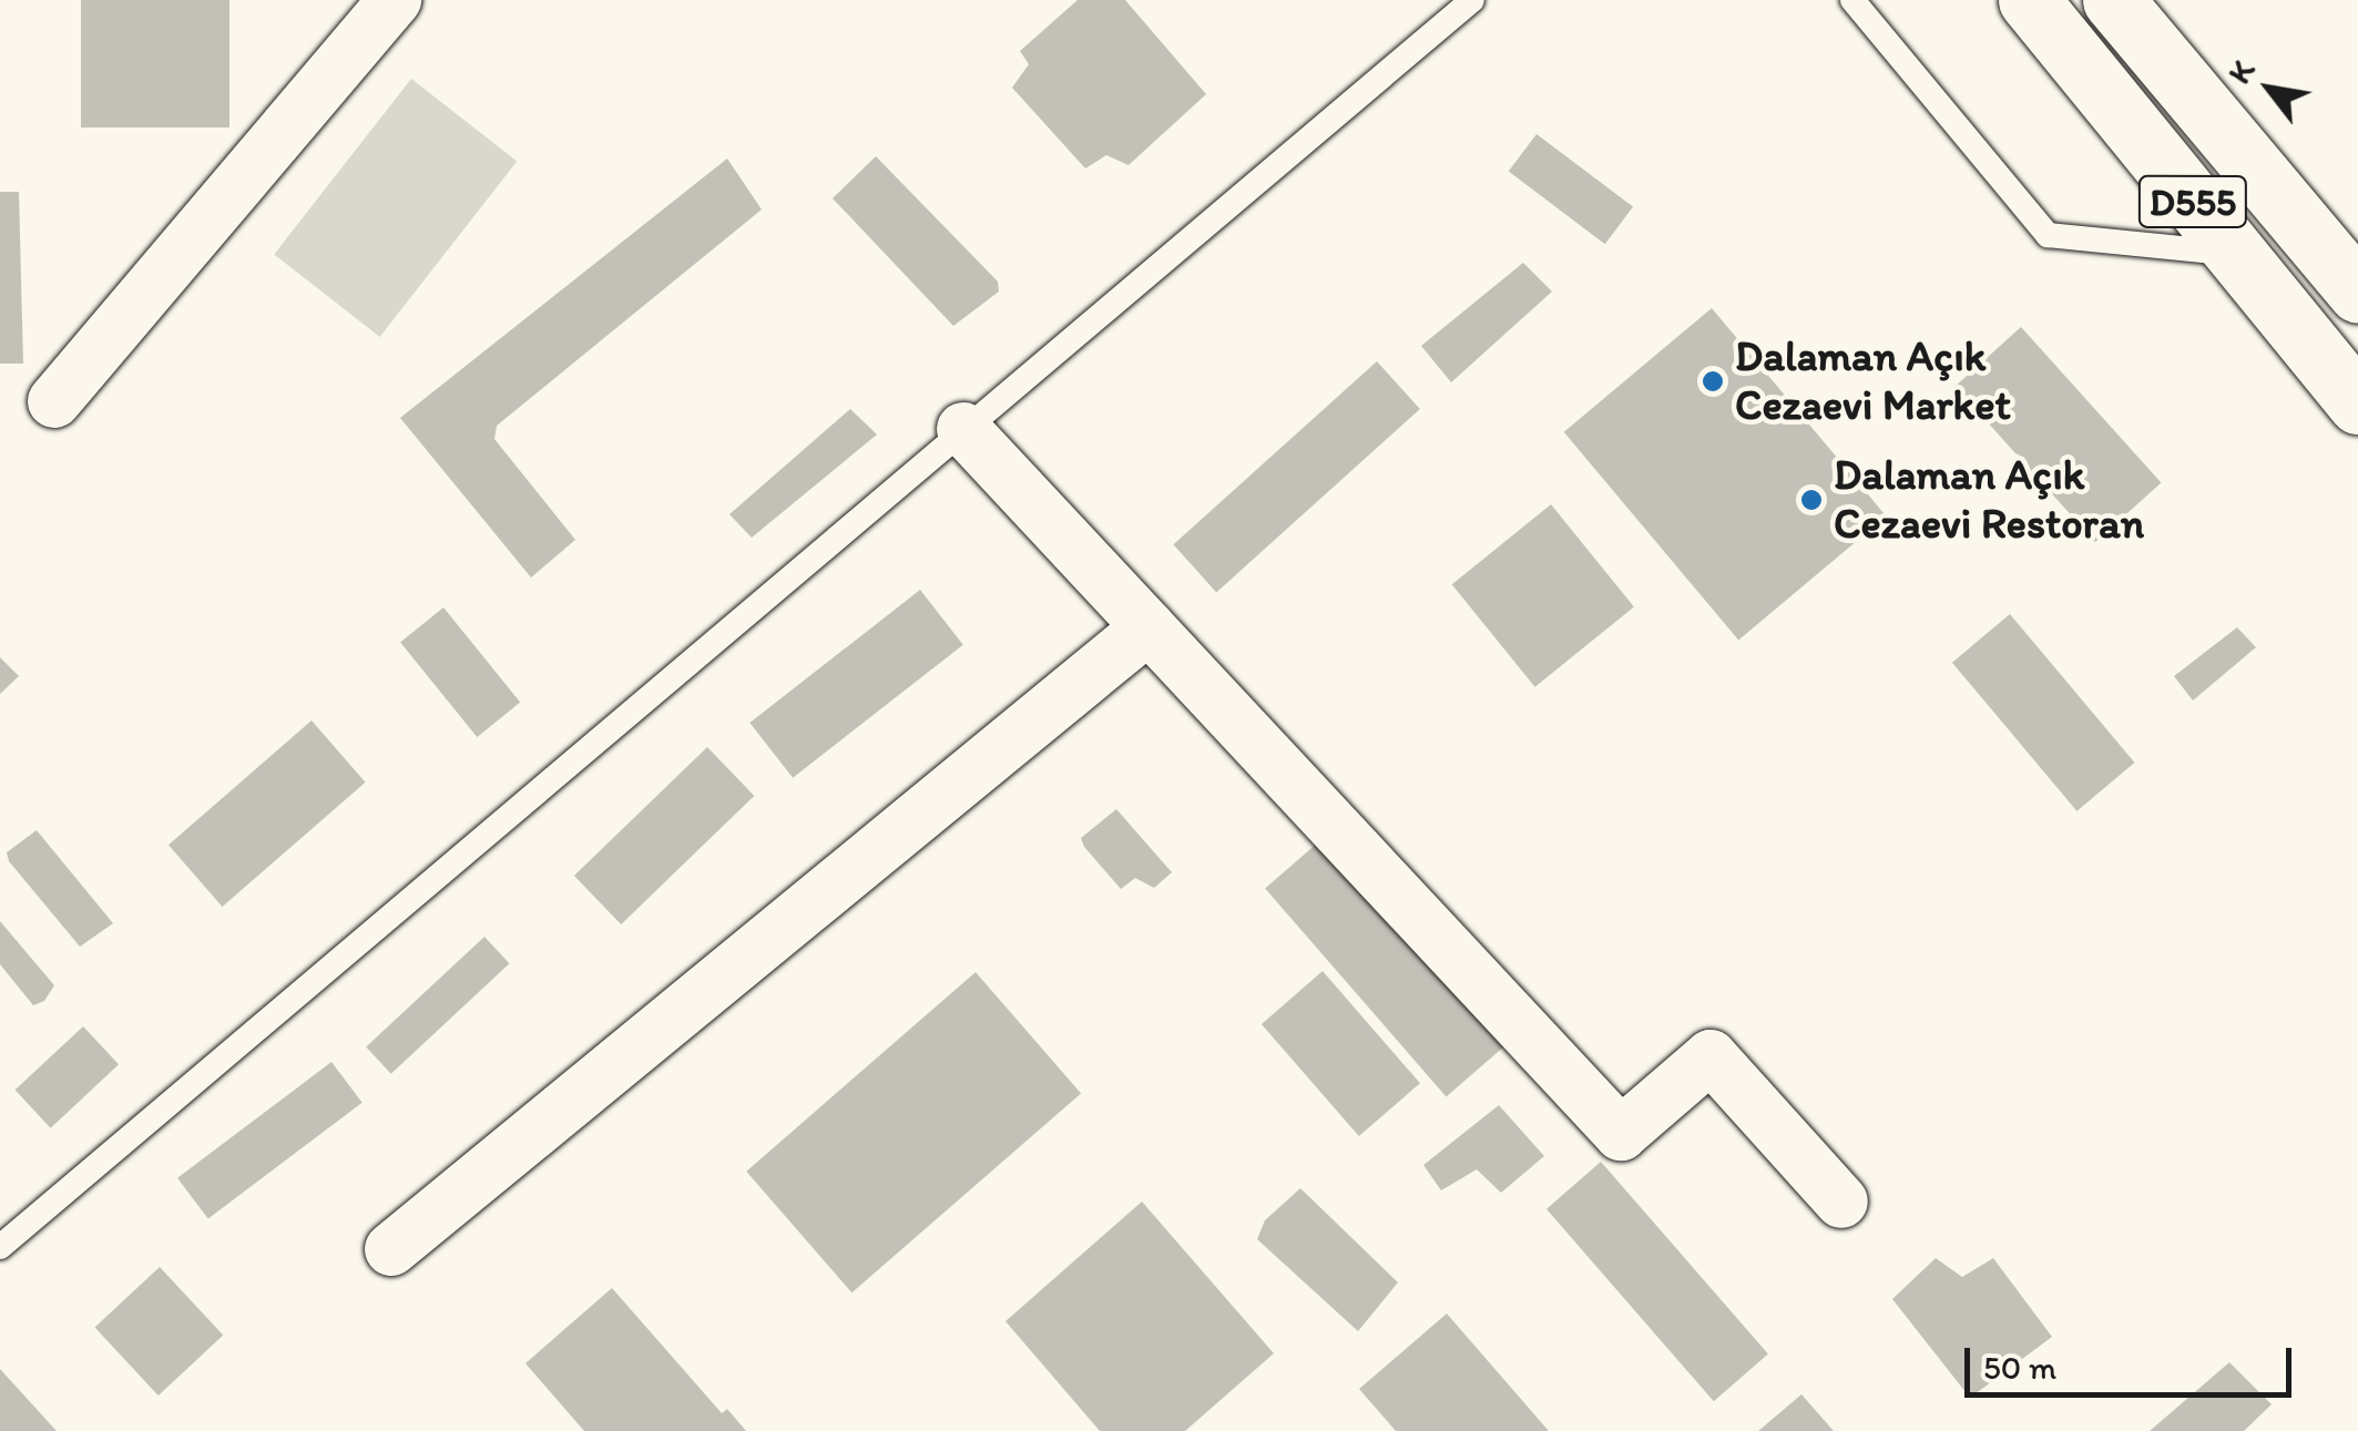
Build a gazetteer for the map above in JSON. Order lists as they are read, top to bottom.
{
  "streets": {
    "main road": ["D555"]
  },
  "places": ["Dalaman Açık Cezaevi Market", "Dalaman Açık Cezaevi Restoran"],
  "scale_bar": "50 m",
  "north": "top left"
}
